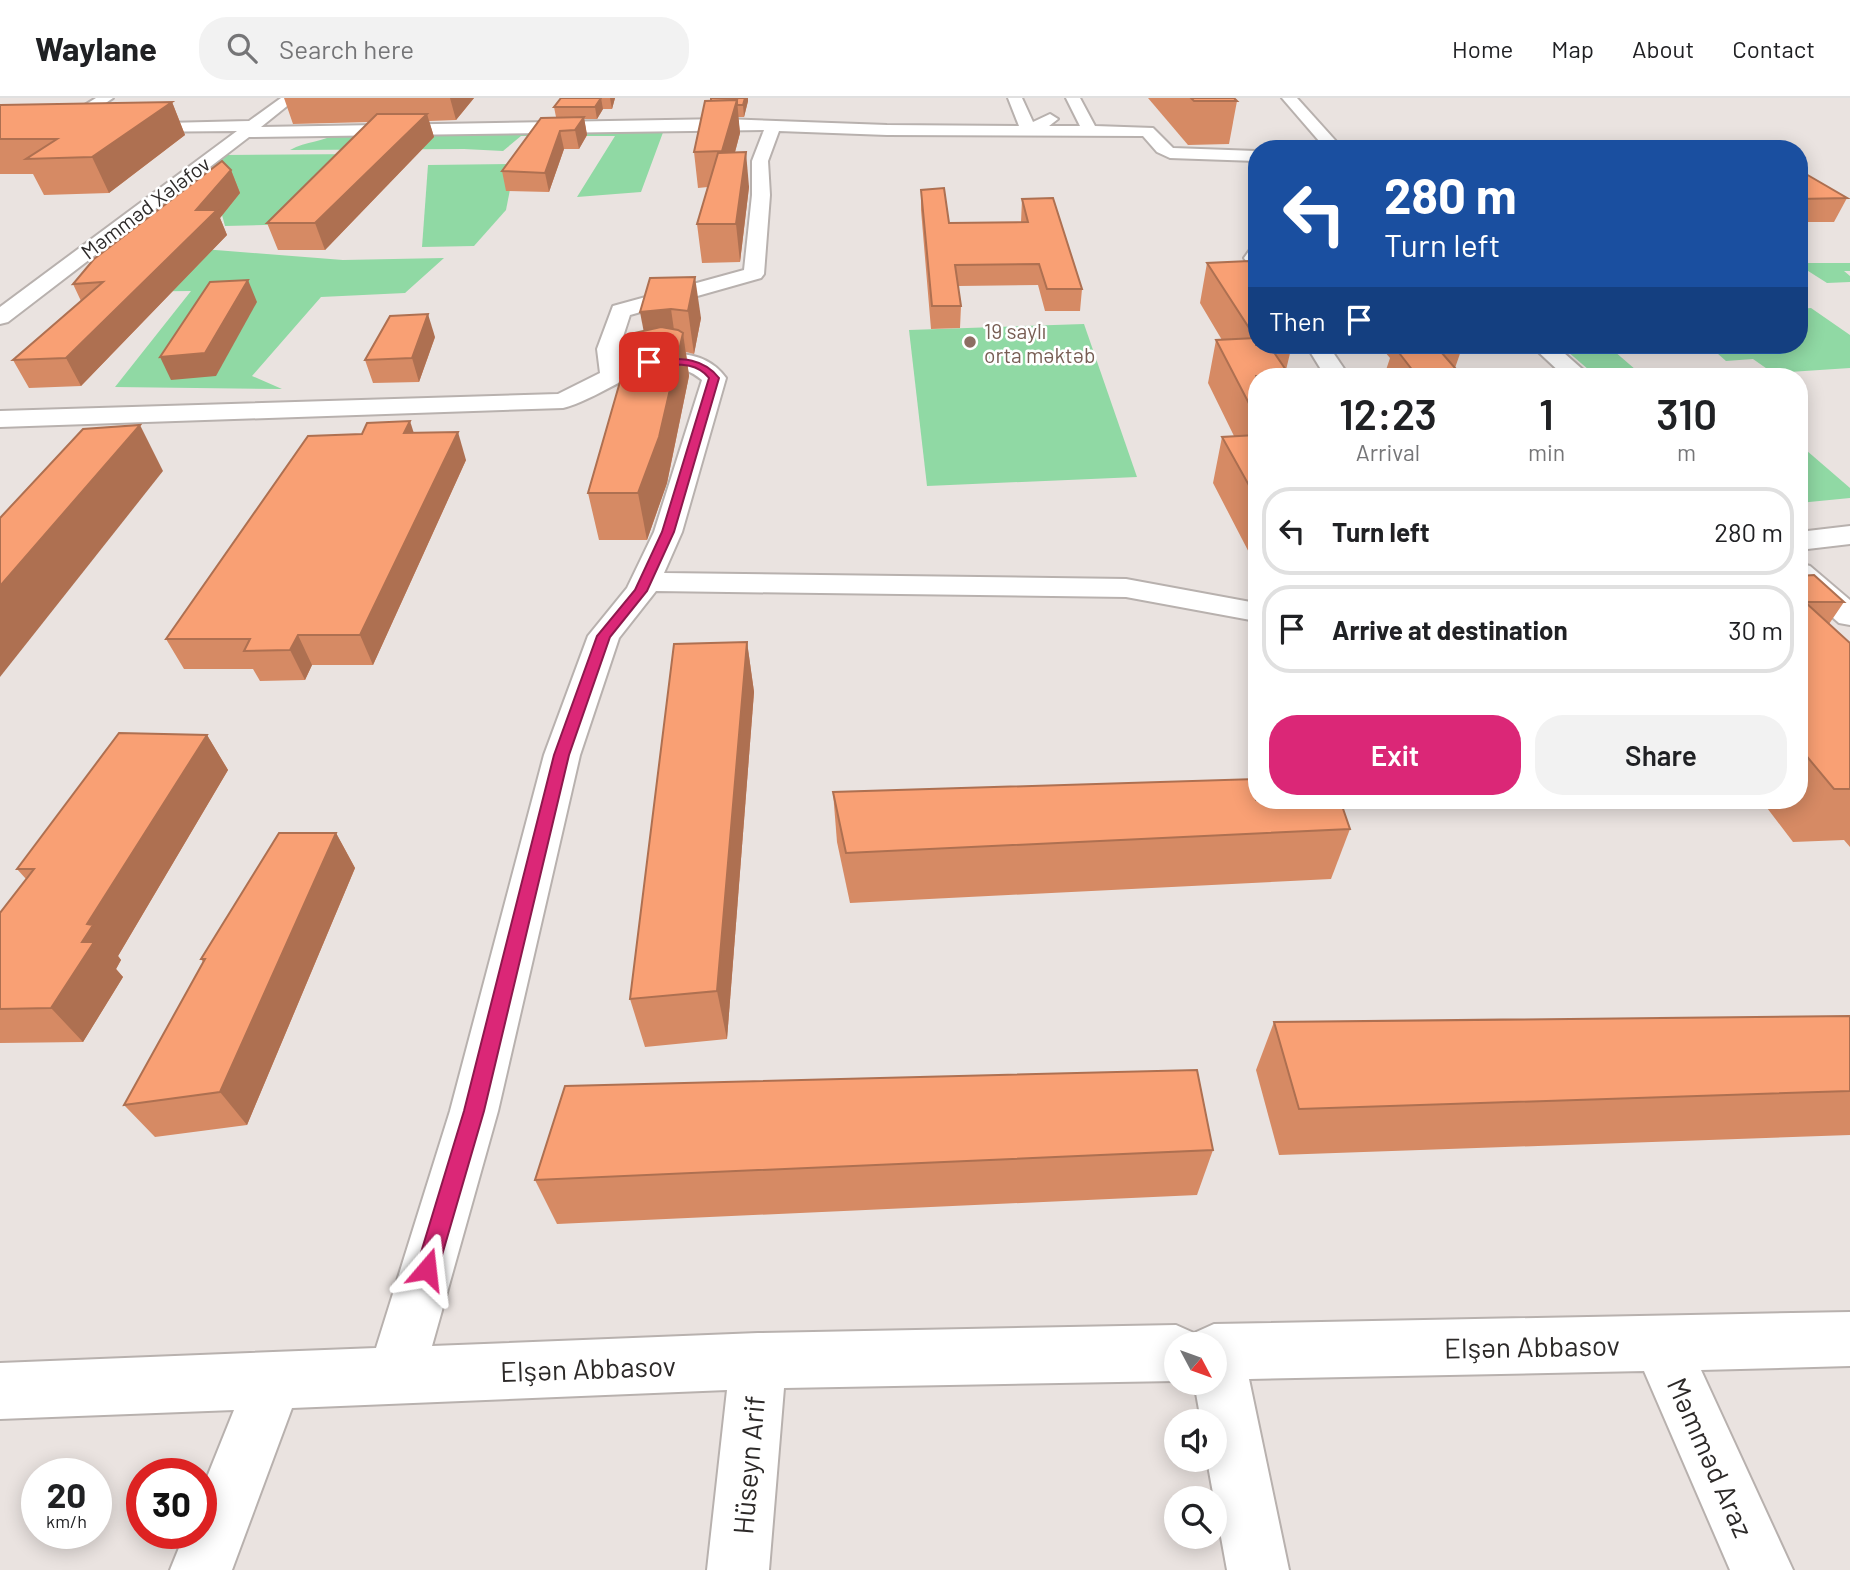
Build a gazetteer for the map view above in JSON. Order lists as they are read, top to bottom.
{
  "streets": {
    "street": [
      "Məmməd Xələfov",
      "Elşən Abbasov",
      "Məmməd Araz",
      "Hüseyn Arif"
    ]
  },
  "crossings": [
    ["Elşən Abbasov", "Məmməd Araz"],
    ["Elşən Abbasov", "Hüseyn Arif"]
  ],
  "places": ["19 saylı orta məktəb"],
  "north": "bottom right",
  "page": {
    "header": "Waylane",
    "search": "Search here",
    "nav": [
      "Home",
      "Map",
      "About",
      "Contact"
    ],
    "turn": ["280 m", "Turn left"],
    "then": "Then",
    "eta": [
      "12:23",
      "Arrival",
      "1",
      "min",
      "310",
      "m"
    ],
    "list": [
      {
        "name": "Turn left",
        "value": "280 m"
      },
      {
        "name": "Arrive at destination",
        "value": "30 m"
      }
    ],
    "buttons": ["Exit", "Share"],
    "speed": "20 km/h",
    "limit": "30"
  }
}
